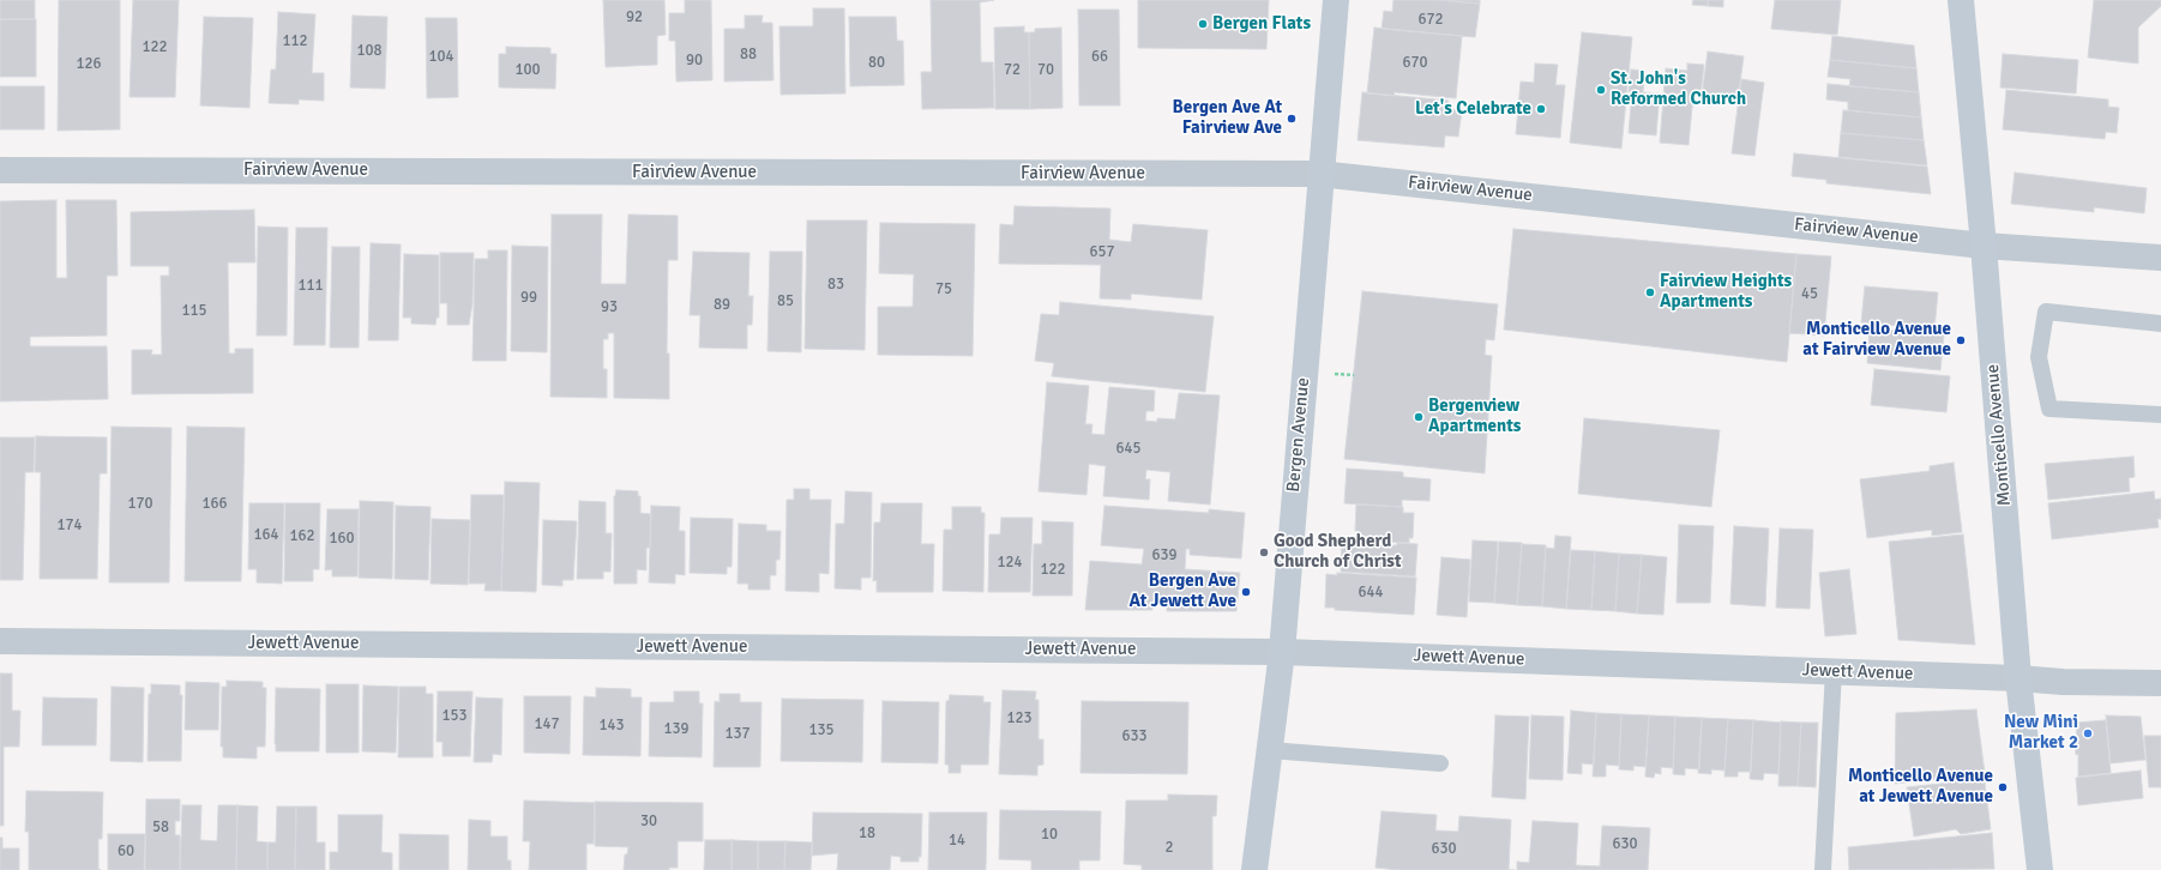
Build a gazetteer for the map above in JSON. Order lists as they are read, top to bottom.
{
  "streets": {
    "street": [
      "Fairview Avenue",
      "Bergen Avenue",
      "Monticello Avenue",
      "Jewett Avenue"
    ]
  },
  "crossings": [
    ["Fairview Avenue", "Bergen Avenue"],
    ["Fairview Avenue", "Monticello Avenue"],
    ["Bergen Avenue", "Jewett Avenue"],
    ["Monticello Avenue", "Jewett Avenue"]
  ],
  "places": [
    "Bergen Flats",
    "St. John's Reformed Church",
    "Let's Celebrate",
    "Bergen Ave At Fairview Ave",
    "Fairview Heights Apartments",
    "Monticello Avenue at Fairview Avenue",
    "Bergenview Apartments",
    "Good Shepherd Church of Christ",
    "Bergen Ave At Jewett Ave",
    "New Mini Market 2",
    "Monticello Avenue at Jewett Avenue"
  ],
  "house_numbers": [
    "92",
    "672",
    "112",
    "122",
    "108",
    "88",
    "104",
    "66",
    "90",
    "80",
    "670",
    "126",
    "100",
    "72",
    "70",
    "657",
    "83",
    "111",
    "75",
    "45",
    "99",
    "85",
    "89",
    "93",
    "115",
    "645",
    "170",
    "166",
    "174",
    "164",
    "162",
    "160",
    "639",
    "124",
    "122",
    "644",
    "153",
    "123",
    "147",
    "143",
    "139",
    "135",
    "137",
    "633",
    "30",
    "58",
    "18",
    "10",
    "14",
    "630",
    "2",
    "630",
    "60"
  ]
}
